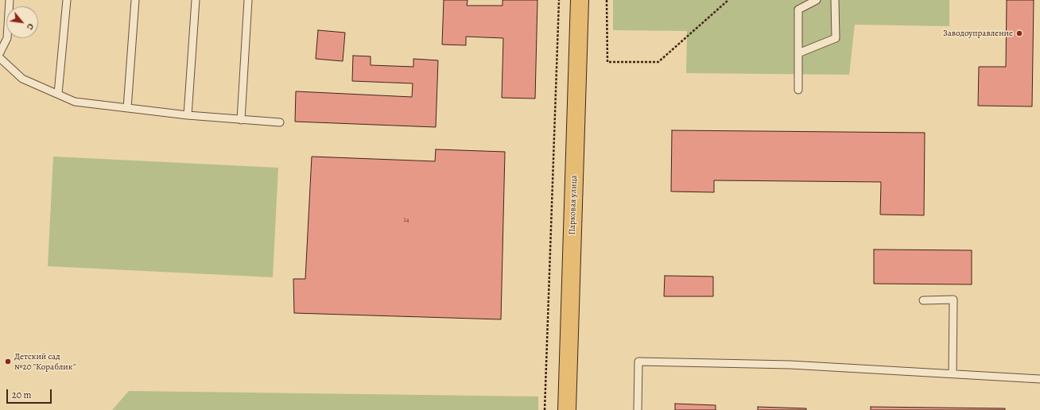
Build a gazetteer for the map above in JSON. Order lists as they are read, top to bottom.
{
  "streets": {
    "main road": ["Парковая улица"]
  },
  "places": ["Заводоуправление", "Детский сад №20 \"Кораблик\""],
  "house_numbers": ["14"],
  "scale_bar": "20 m",
  "north": "bottom right"
}
